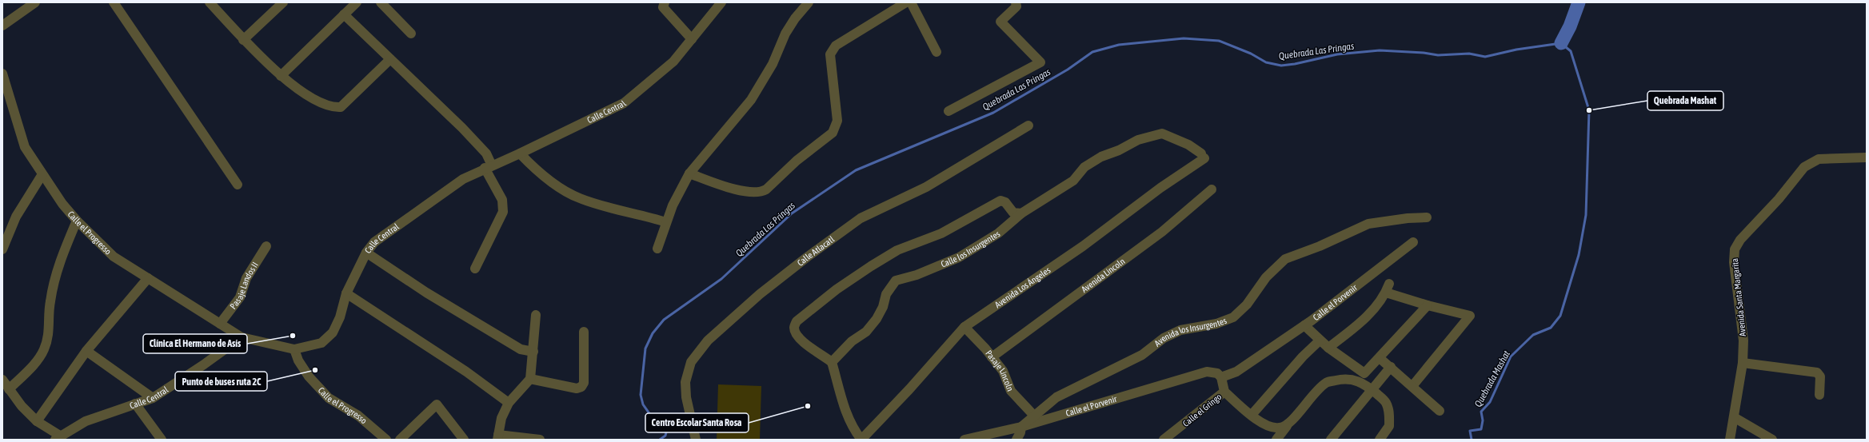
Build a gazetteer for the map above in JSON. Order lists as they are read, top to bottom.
{
  "streets": {
    "street": [
      "Calle Central",
      "Calle el Progresso",
      "Calle los Insurgentes",
      "Calle Atlacatl",
      "Avenida Lincoln",
      "Pasaje Landos II",
      "Avenida Los Ángeles",
      "Avenida Santa Margarita",
      "Calle el Porvenir",
      "Avenida los Insurgentes",
      "Pasaje Lincoln",
      "Calle el Gringo"
    ]
  },
  "crossings": [
    ["Calle Central", "Calle el Progresso"],
    ["Calle el Progresso", "Pasaje Landos II"],
    ["Calle los Insurgentes", "Avenida Los Ángeles"],
    ["Avenida Lincoln", "Pasaje Lincoln"],
    ["Avenida Los Ángeles", "Pasaje Lincoln"],
    ["Calle el Porvenir", "Avenida los Insurgentes"],
    ["Calle el Porvenir", "Calle el Gringo"],
    ["Avenida los Insurgentes", "Pasaje Lincoln"]
  ],
  "water": ["Quebrada Las Pringas", "Quebrada Mashat"],
  "places": [
    "Quebrada Mashat",
    "Clínica El Hermano de Asís",
    "Punto de buses ruta 2C",
    "Centro Escolar Santa Rosa"
  ]
}
